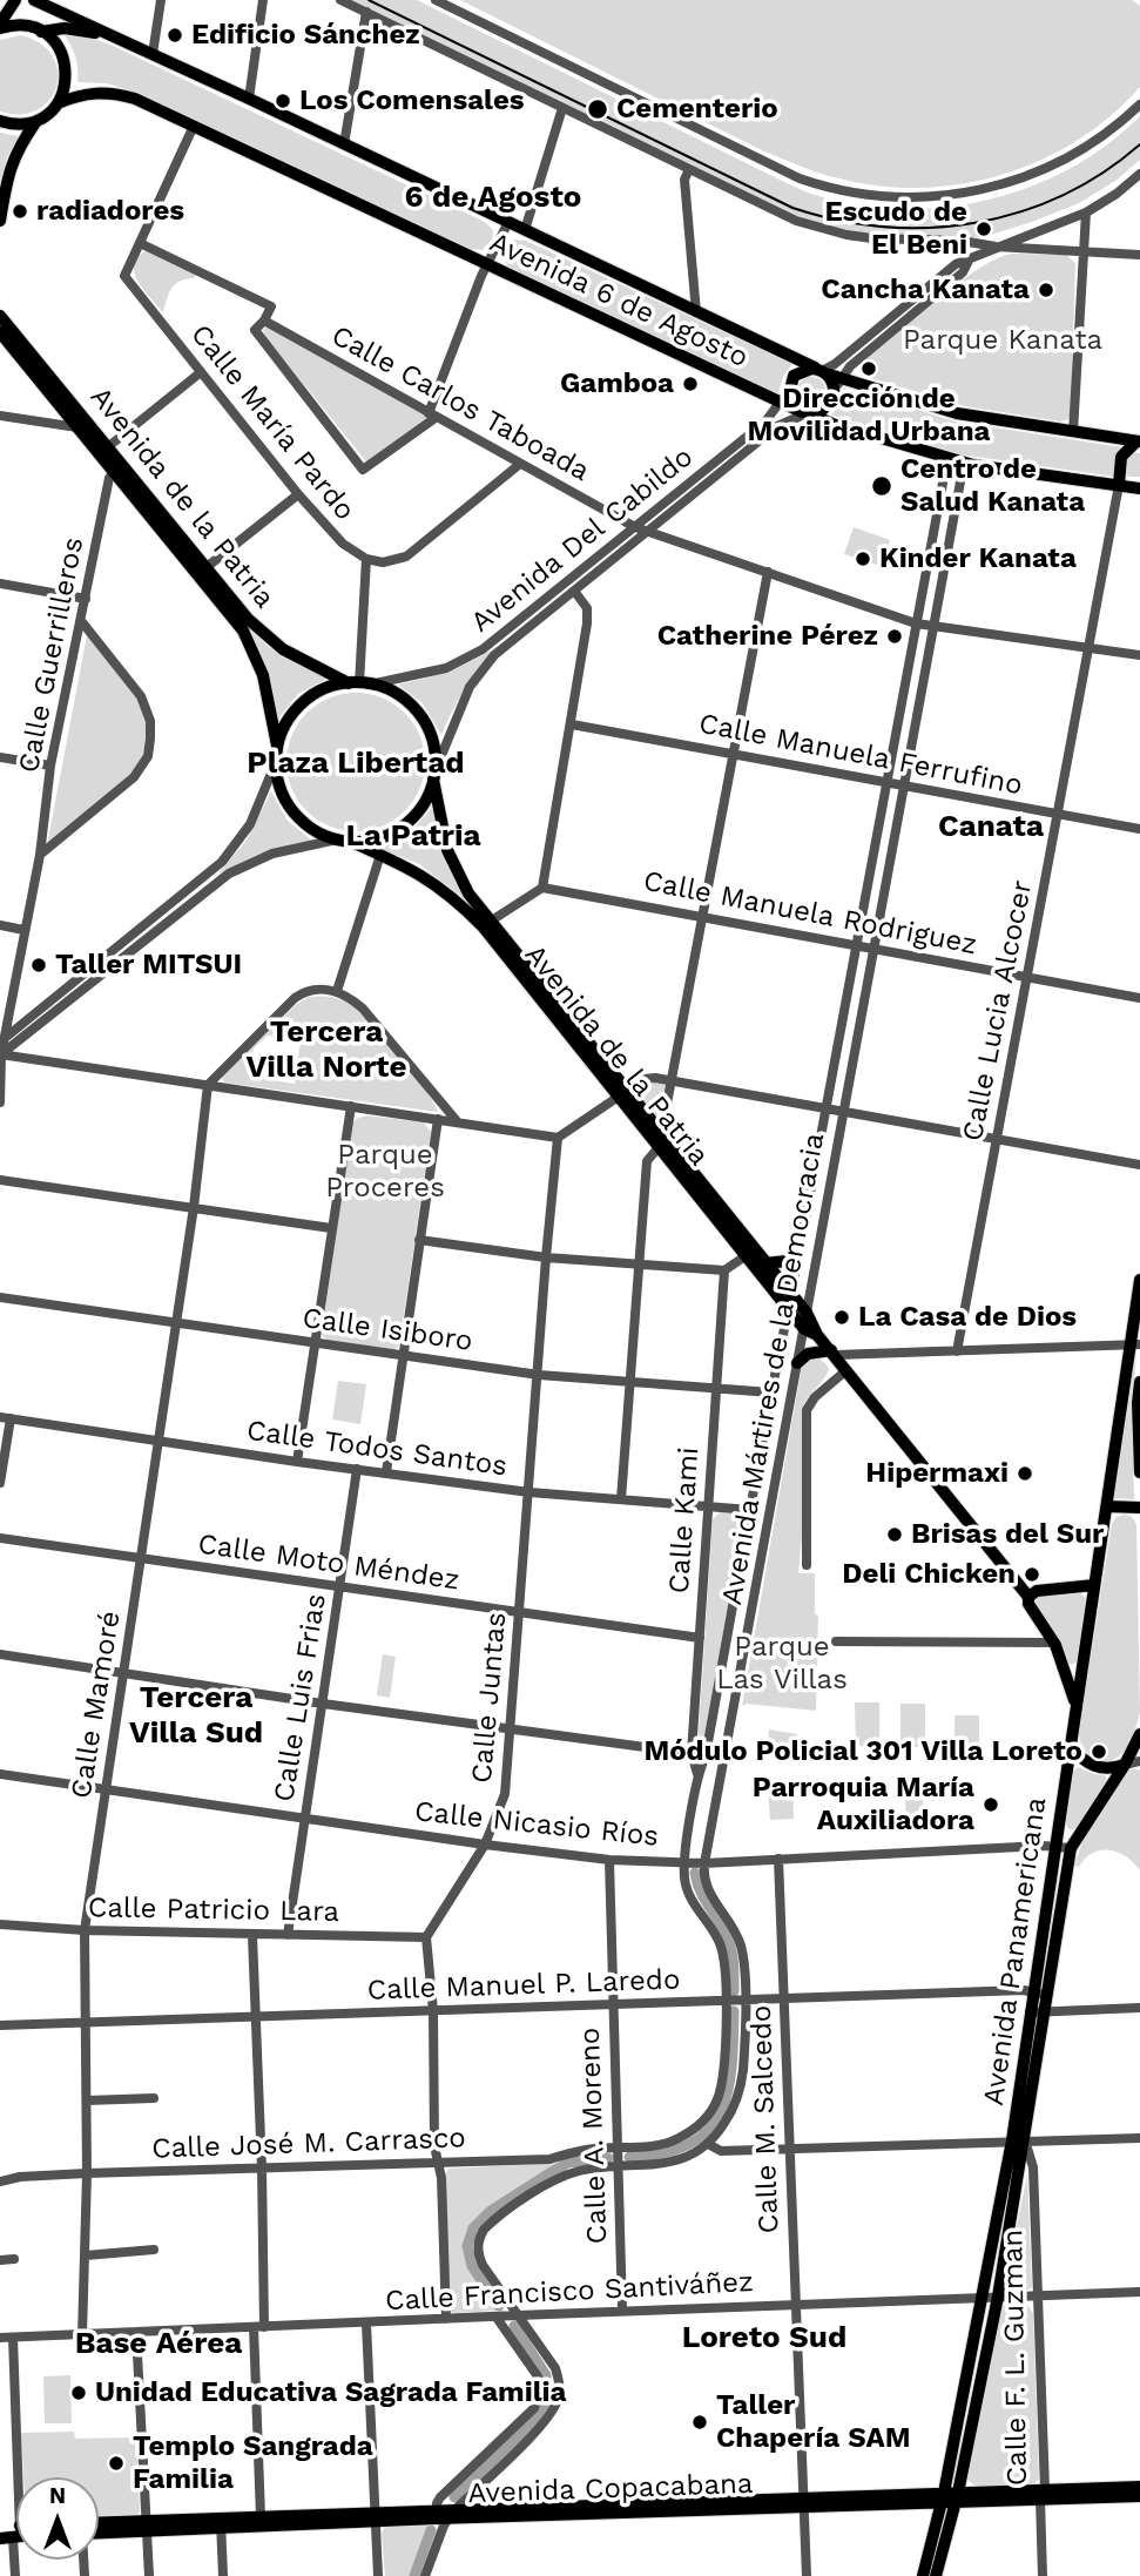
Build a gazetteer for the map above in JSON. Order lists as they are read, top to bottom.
{
  "streets": {
    "main road": [
      "Avenida 6 de Agosto",
      "Avenida de la Patria",
      "Avenida Panamericana",
      "Avenida Copacabana"
    ],
    "street": [
      "Calle Carlos Taboada",
      "Calle María Pardo",
      "Avenida Del Cabildo",
      "Calle Guerrilleros",
      "Calle Manuela Ferrufino",
      "Calle Manuela Rodriguez",
      "Calle Lucia Alcocer",
      "Calle Isiboro",
      "Avenida Mártires de la Democracia",
      "Calle Todos Santos",
      "Calle Kami",
      "Calle Moto Méndez",
      "Calle Luis Frias",
      "Calle Juntas",
      "Calle Mamoré",
      "Calle Nicasio Ríos",
      "Calle Patricio Lara",
      "Calle Manuel P. Laredo",
      "Calle M. Salcedo",
      "Calle A. Moreno",
      "Calle José M. Carrasco",
      "Calle Francisco Santiváñez",
      "Calle F. L. Guzman"
    ]
  },
  "crossings": [
    ["Avenida 6 de Agosto", "Avenida Del Cabildo"],
    ["Avenida 6 de Agosto", "Calle Lucia Alcocer"],
    ["Avenida 6 de Agosto", "Avenida Mártires de la Democracia"],
    ["Calle Carlos Taboada", "Avenida Del Cabildo"],
    ["Calle Carlos Taboada", "Calle Lucia Alcocer"],
    ["Calle Carlos Taboada", "Avenida Mártires de la Democracia"],
    ["Avenida de la Patria", "Avenida Del Cabildo"],
    ["Avenida de la Patria", "Calle Guerrilleros"],
    ["Avenida de la Patria", "Avenida Mártires de la Democracia"],
    ["Avenida de la Patria", "Avenida Panamericana"],
    ["Calle Manuela Ferrufino", "Calle Lucia Alcocer"],
    ["Calle Manuela Ferrufino", "Avenida Mártires de la Democracia"],
    ["Calle Manuela Rodriguez", "Calle Lucia Alcocer"],
    ["Calle Manuela Rodriguez", "Avenida Mártires de la Democracia"],
    ["Calle Isiboro", "Avenida Mártires de la Democracia"],
    ["Calle Isiboro", "Calle Kami"],
    ["Calle Isiboro", "Calle Juntas"],
    ["Calle Isiboro", "Calle Mamoré"],
    ["Avenida Mártires de la Democracia", "Calle Todos Santos"],
    ["Avenida Mártires de la Democracia", "Calle Kami"],
    ["Avenida Mártires de la Democracia", "Calle Nicasio Ríos"],
    ["Avenida Mártires de la Democracia", "Calle Manuel P. Laredo"],
    ["Avenida Mártires de la Democracia", "Calle A. Moreno"],
    ["Avenida Mártires de la Democracia", "Calle José M. Carrasco"],
    ["Avenida Mártires de la Democracia", "Calle Francisco Santiváñez"],
    ["Avenida Mártires de la Democracia", "Avenida Copacabana"],
    ["Calle Todos Santos", "Calle Kami"],
    ["Calle Todos Santos", "Calle Luis Frias"],
    ["Calle Todos Santos", "Calle Juntas"],
    ["Calle Todos Santos", "Calle Mamoré"],
    ["Calle Kami", "Calle Moto Méndez"],
    ["Calle Moto Méndez", "Calle Luis Frias"],
    ["Calle Moto Méndez", "Calle Juntas"],
    ["Calle Moto Méndez", "Calle Mamoré"],
    ["Calle Luis Frias", "Calle Nicasio Ríos"],
    ["Calle Luis Frias", "Calle Patricio Lara"],
    ["Calle Juntas", "Calle Nicasio Ríos"],
    ["Calle Juntas", "Calle Patricio Lara"],
    ["Calle Mamoré", "Calle Nicasio Ríos"],
    ["Calle Mamoré", "Calle Patricio Lara"],
    ["Calle Mamoré", "Calle Manuel P. Laredo"],
    ["Calle Mamoré", "Calle José M. Carrasco"],
    ["Calle Mamoré", "Calle Francisco Santiváñez"],
    ["Calle Nicasio Ríos", "Avenida Panamericana"],
    ["Calle Nicasio Ríos", "Calle M. Salcedo"],
    ["Calle Nicasio Ríos", "Calle A. Moreno"],
    ["Avenida Panamericana", "Calle Manuel P. Laredo"],
    ["Avenida Panamericana", "Calle Francisco Santiváñez"],
    ["Avenida Panamericana", "Calle F. L. Guzman"],
    ["Avenida Panamericana", "Avenida Copacabana"],
    ["Calle Manuel P. Laredo", "Calle M. Salcedo"],
    ["Calle Manuel P. Laredo", "Calle A. Moreno"],
    ["Calle M. Salcedo", "Calle Francisco Santiváñez"],
    ["Calle M. Salcedo", "Avenida Copacabana"],
    ["Calle A. Moreno", "Calle José M. Carrasco"],
    ["Calle A. Moreno", "Calle Francisco Santiváñez"],
    ["Calle Francisco Santiváñez", "Calle F. L. Guzman"],
    ["Calle F. L. Guzman", "Avenida Copacabana"]
  ],
  "districts": [
    "6 de Agosto",
    "Plaza Libertad",
    "Canata",
    "La Patria",
    "Tercera Villa Norte",
    "Tercera Villa Sud",
    "Loreto Sud",
    "Base Aérea"
  ],
  "parks": ["Parque Kanata", "Parque Proceres", "Parque Las Villas"],
  "places": [
    "Edificio Sánchez",
    "Los Comensales",
    "Cementerio",
    "radiadores",
    "Escudo de El Beni",
    "Cancha Kanata",
    "Dirección de Movilidad Urbana",
    "Gamboa",
    "Centro de Salud Kanata",
    "Kinder Kanata",
    "Catherine Pérez",
    "Taller MITSUI",
    "La Casa de Dios",
    "Hipermaxi",
    "Brisas del Sur",
    "Deli Chicken",
    "Módulo Policial 301 Villa Loreto",
    "Parroquia María Auxiliadora",
    "Unidad Educativa Sagrada Familia",
    "Taller Chapería SAM",
    "Templo Sangrada Familia"
  ],
  "north": "top"
}
